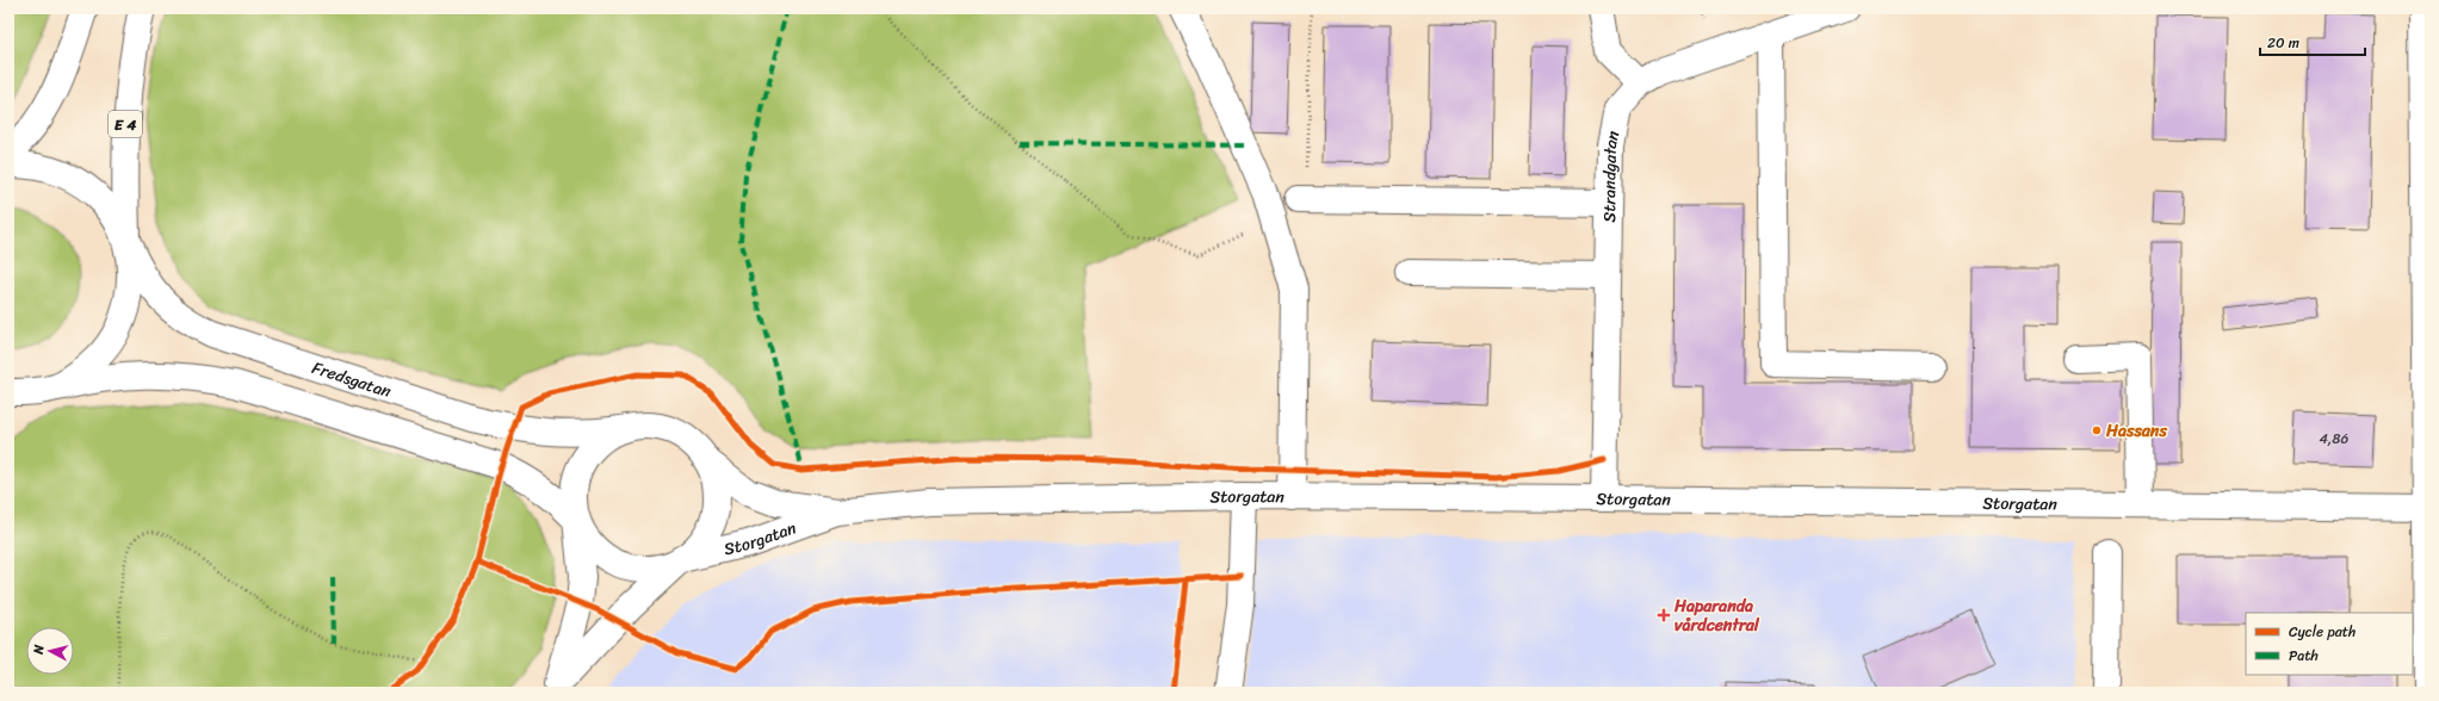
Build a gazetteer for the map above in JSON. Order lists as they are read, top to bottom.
{
  "streets": {
    "main road": [
      "E 4",
      "Strandgatan",
      "Fredsgatan",
      "Storgatan"
    ]
  },
  "crossings": [
    ["E 4", "Fredsgatan"],
    ["Strandgatan", "Storgatan"],
    ["Fredsgatan", "Storgatan"]
  ],
  "places": {
    "other": ["Hassans"],
    "health": ["Haparanda vårdcentral"]
  },
  "house_numbers": ["4,86"],
  "legend": ["Cycle path", "Path"],
  "scale_bar": "20 m",
  "north": "left"
}
